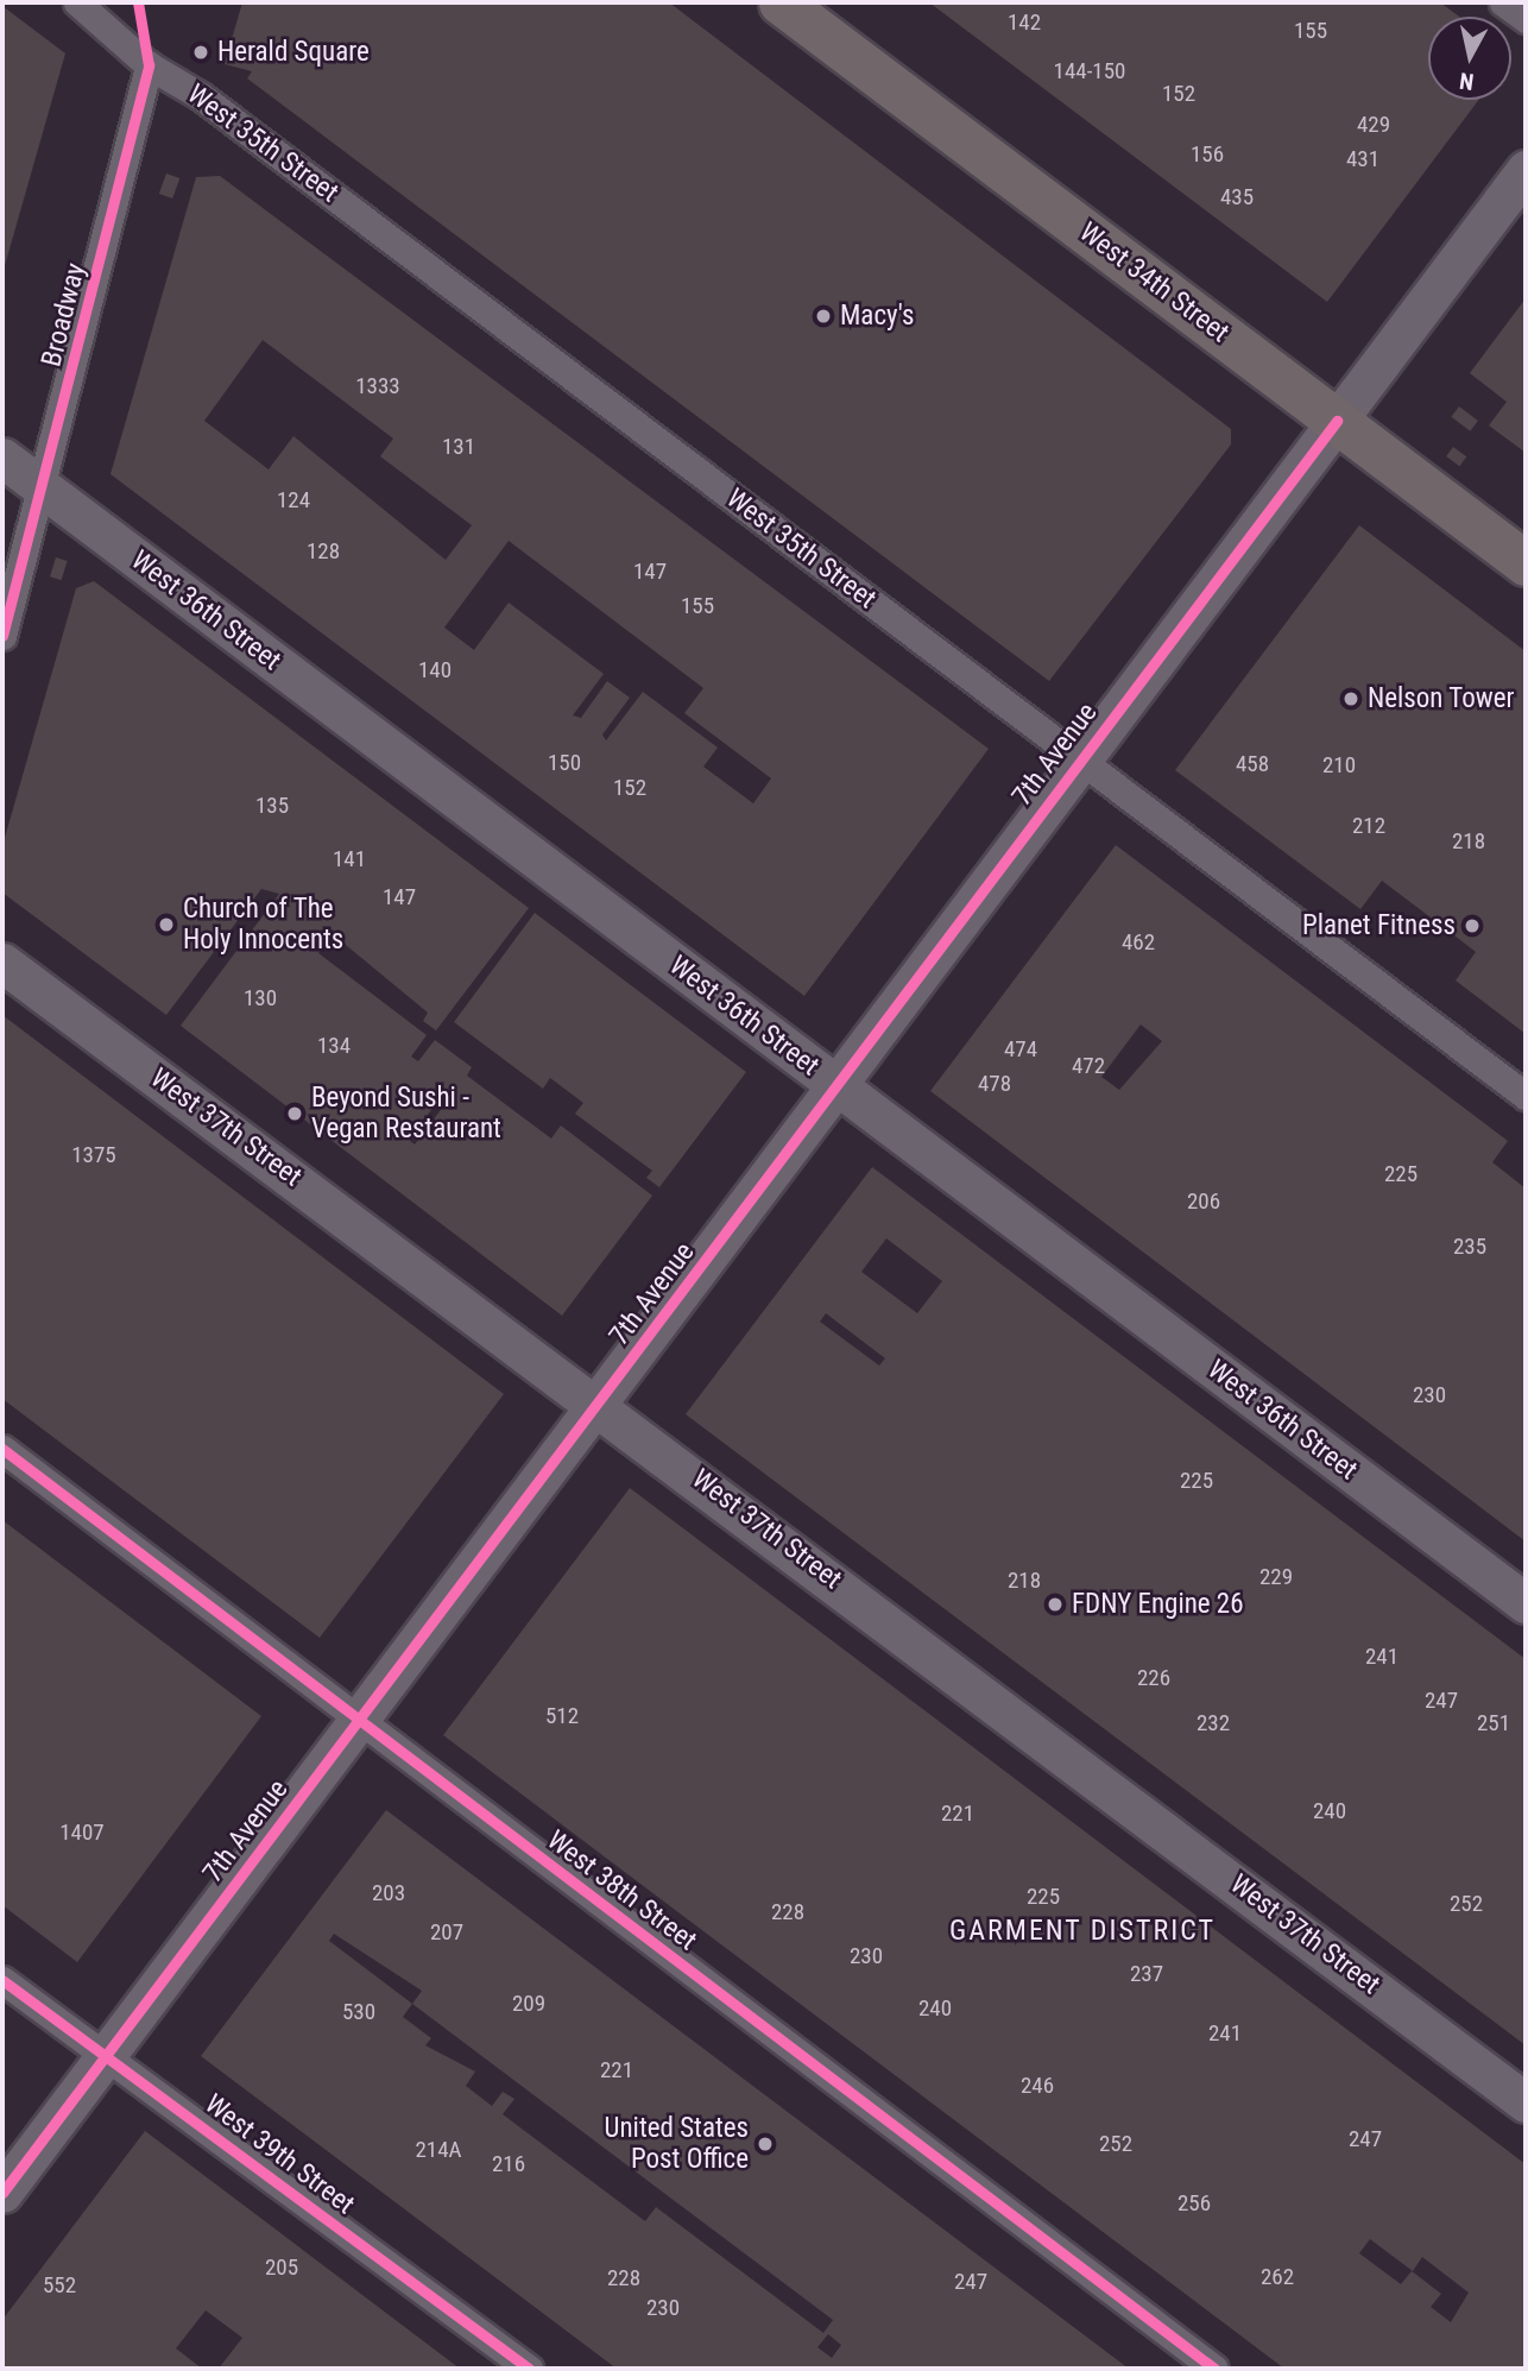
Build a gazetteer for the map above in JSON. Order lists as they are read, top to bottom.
{
  "streets": {
    "main road": [
      "West 34th Street",
      "West 36th Street",
      "7th Avenue",
      "West 37th Street"
    ],
    "street": [
      "West 35th Street",
      "Broadway",
      "West 38th Street",
      "West 39th Street"
    ]
  },
  "crossings": [
    ["West 35th Street", "Broadway"],
    ["West 35th Street", "7th Avenue"],
    ["West 34th Street", "7th Avenue"],
    ["Broadway", "West 36th Street"],
    ["West 36th Street", "7th Avenue"],
    ["7th Avenue", "West 37th Street"],
    ["7th Avenue", "West 38th Street"],
    ["7th Avenue", "West 39th Street"]
  ],
  "districts": ["GARMENT DISTRICT"],
  "places": [
    "Herald Square",
    "Macy's",
    "Nelson Tower",
    "Church of The Holy Innocents",
    "Planet Fitness",
    "Beyond Sushi - Vegan Restaurant",
    "FDNY Engine 26",
    "United States Post Office"
  ],
  "house_numbers": [
    "142",
    "155",
    "144-150",
    "152",
    "429",
    "156",
    "431",
    "435",
    "1333",
    "131",
    "124",
    "128",
    "147",
    "155",
    "140",
    "150",
    "458",
    "210",
    "152",
    "135",
    "212",
    "218",
    "141",
    "147",
    "462",
    "130",
    "134",
    "474",
    "472",
    "478",
    "1375",
    "225",
    "206",
    "235",
    "230",
    "225",
    "229",
    "218",
    "241",
    "226",
    "247",
    "512",
    "232",
    "251",
    "240",
    "221",
    "1407",
    "203",
    "225",
    "252",
    "228",
    "207",
    "230",
    "237",
    "209",
    "240",
    "530",
    "241",
    "221",
    "246",
    "247",
    "252",
    "214A",
    "216",
    "256",
    "205",
    "262",
    "228",
    "247",
    "552",
    "230"
  ],
  "north": "bottom"
}
